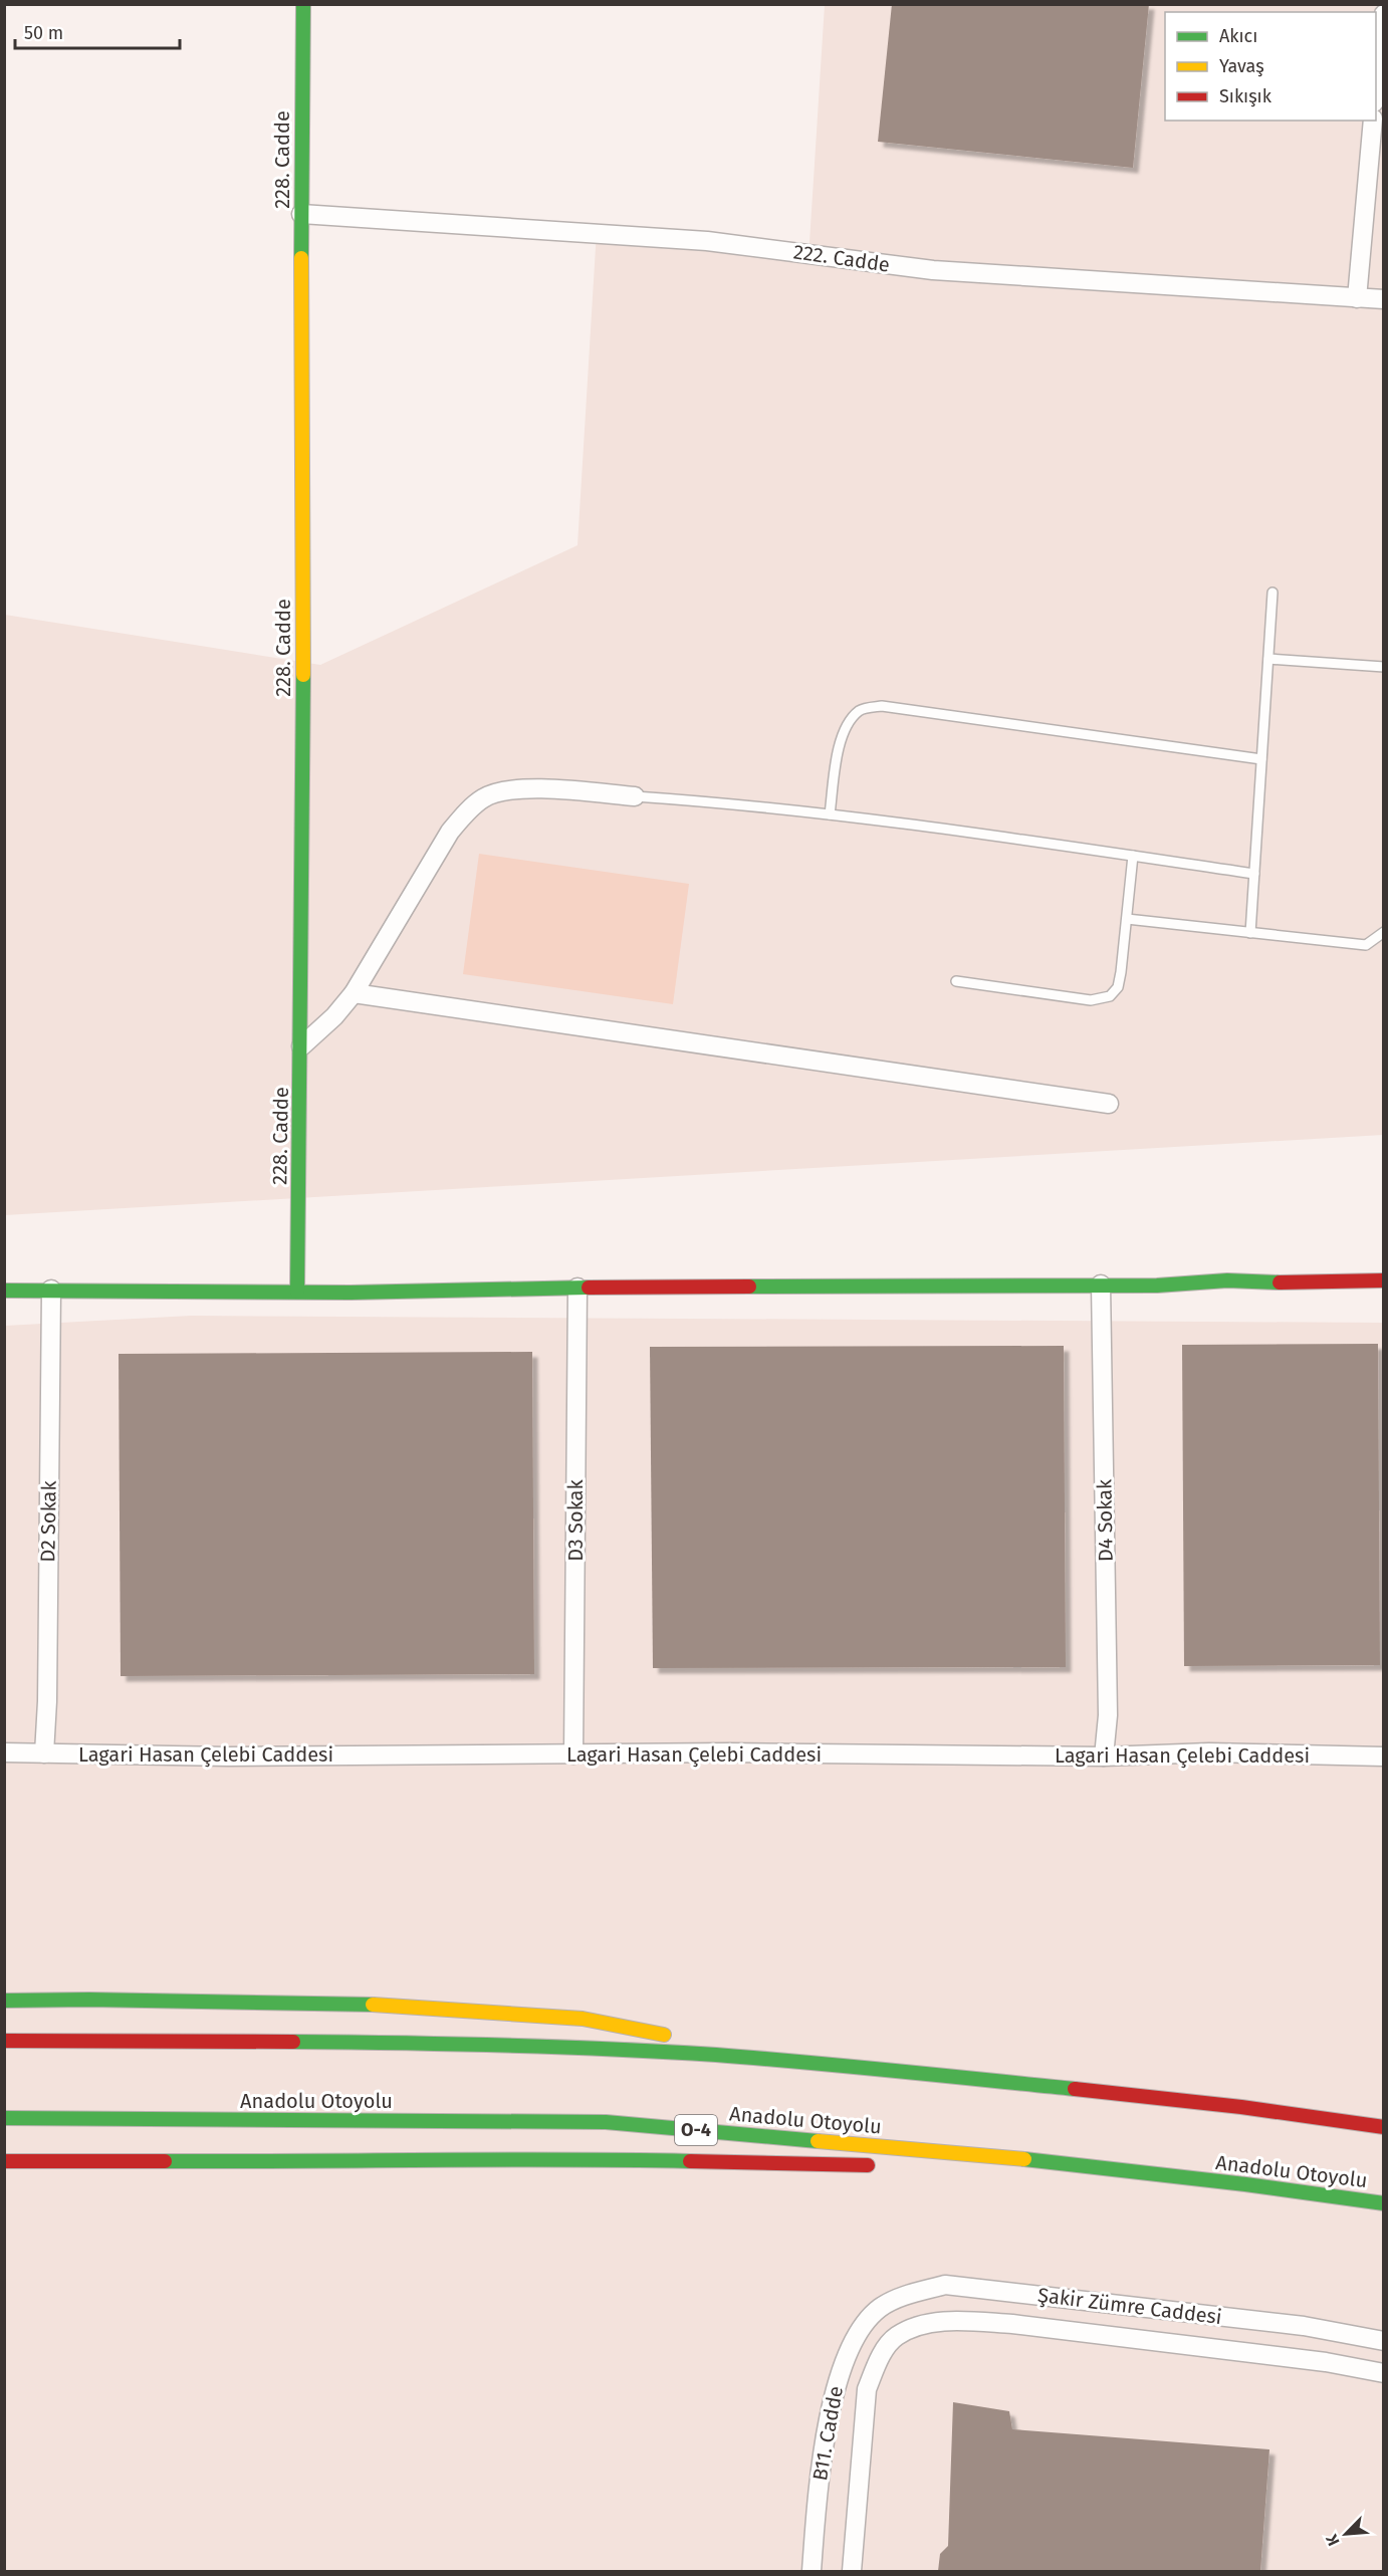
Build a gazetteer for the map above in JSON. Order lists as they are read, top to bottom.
{
  "streets": {
    "main road": ["228. Cadde", "Anadolu Otoyolu", "O-4"],
    "street": [
      "222. Cadde",
      "D3 Sokak",
      "D4 Sokak",
      "D2 Sokak",
      "Lagari Hasan Çelebi Caddesi",
      "Şakir Zümre Caddesi",
      "B11. Cadde"
    ]
  },
  "crossings": [
    ["228. Cadde", "222. Cadde"],
    ["D3 Sokak", "Lagari Hasan Çelebi Caddesi"],
    ["D4 Sokak", "Lagari Hasan Çelebi Caddesi"],
    ["D2 Sokak", "Lagari Hasan Çelebi Caddesi"],
    ["Şakir Zümre Caddesi", "B11. Cadde"]
  ],
  "legend": ["Akıcı", "Yavaş", "Sıkışık"],
  "scale_bar": "50 m",
  "north": "bottom left"
}
